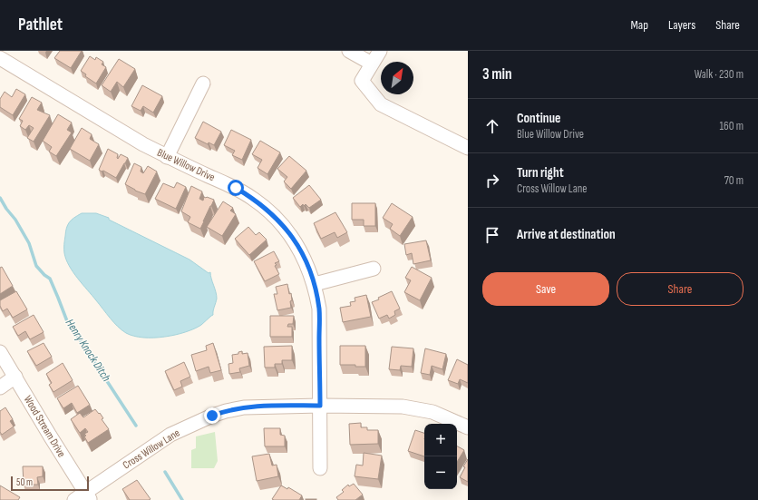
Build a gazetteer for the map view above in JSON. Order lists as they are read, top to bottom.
{
  "streets": {
    "street": ["Blue Willow Drive", "Wood Stream Drive", "Cross Willow Lane"]
  },
  "crossings": [
    ["Blue Willow Drive", "Cross Willow Lane"],
    ["Wood Stream Drive", "Cross Willow Lane"]
  ],
  "water": ["Henry Knock Ditch"],
  "scale_bar": "50 m",
  "north": "top right",
  "page": {
    "header": "Pathlet",
    "nav": ["Map", "Layers", "Share"],
    "heading": ["3 min", "Walk · 230 m"],
    "list": [
      ["Continue", "Blue Willow Drive", "160 m"],
      ["Turn right", "Cross Willow Lane", "70 m"],
      "Arrive at destination"
    ],
    "buttons": ["Save", "Share"],
    "map_buttons": ["+", "−"],
    "scale": "50 m"
  }
}
